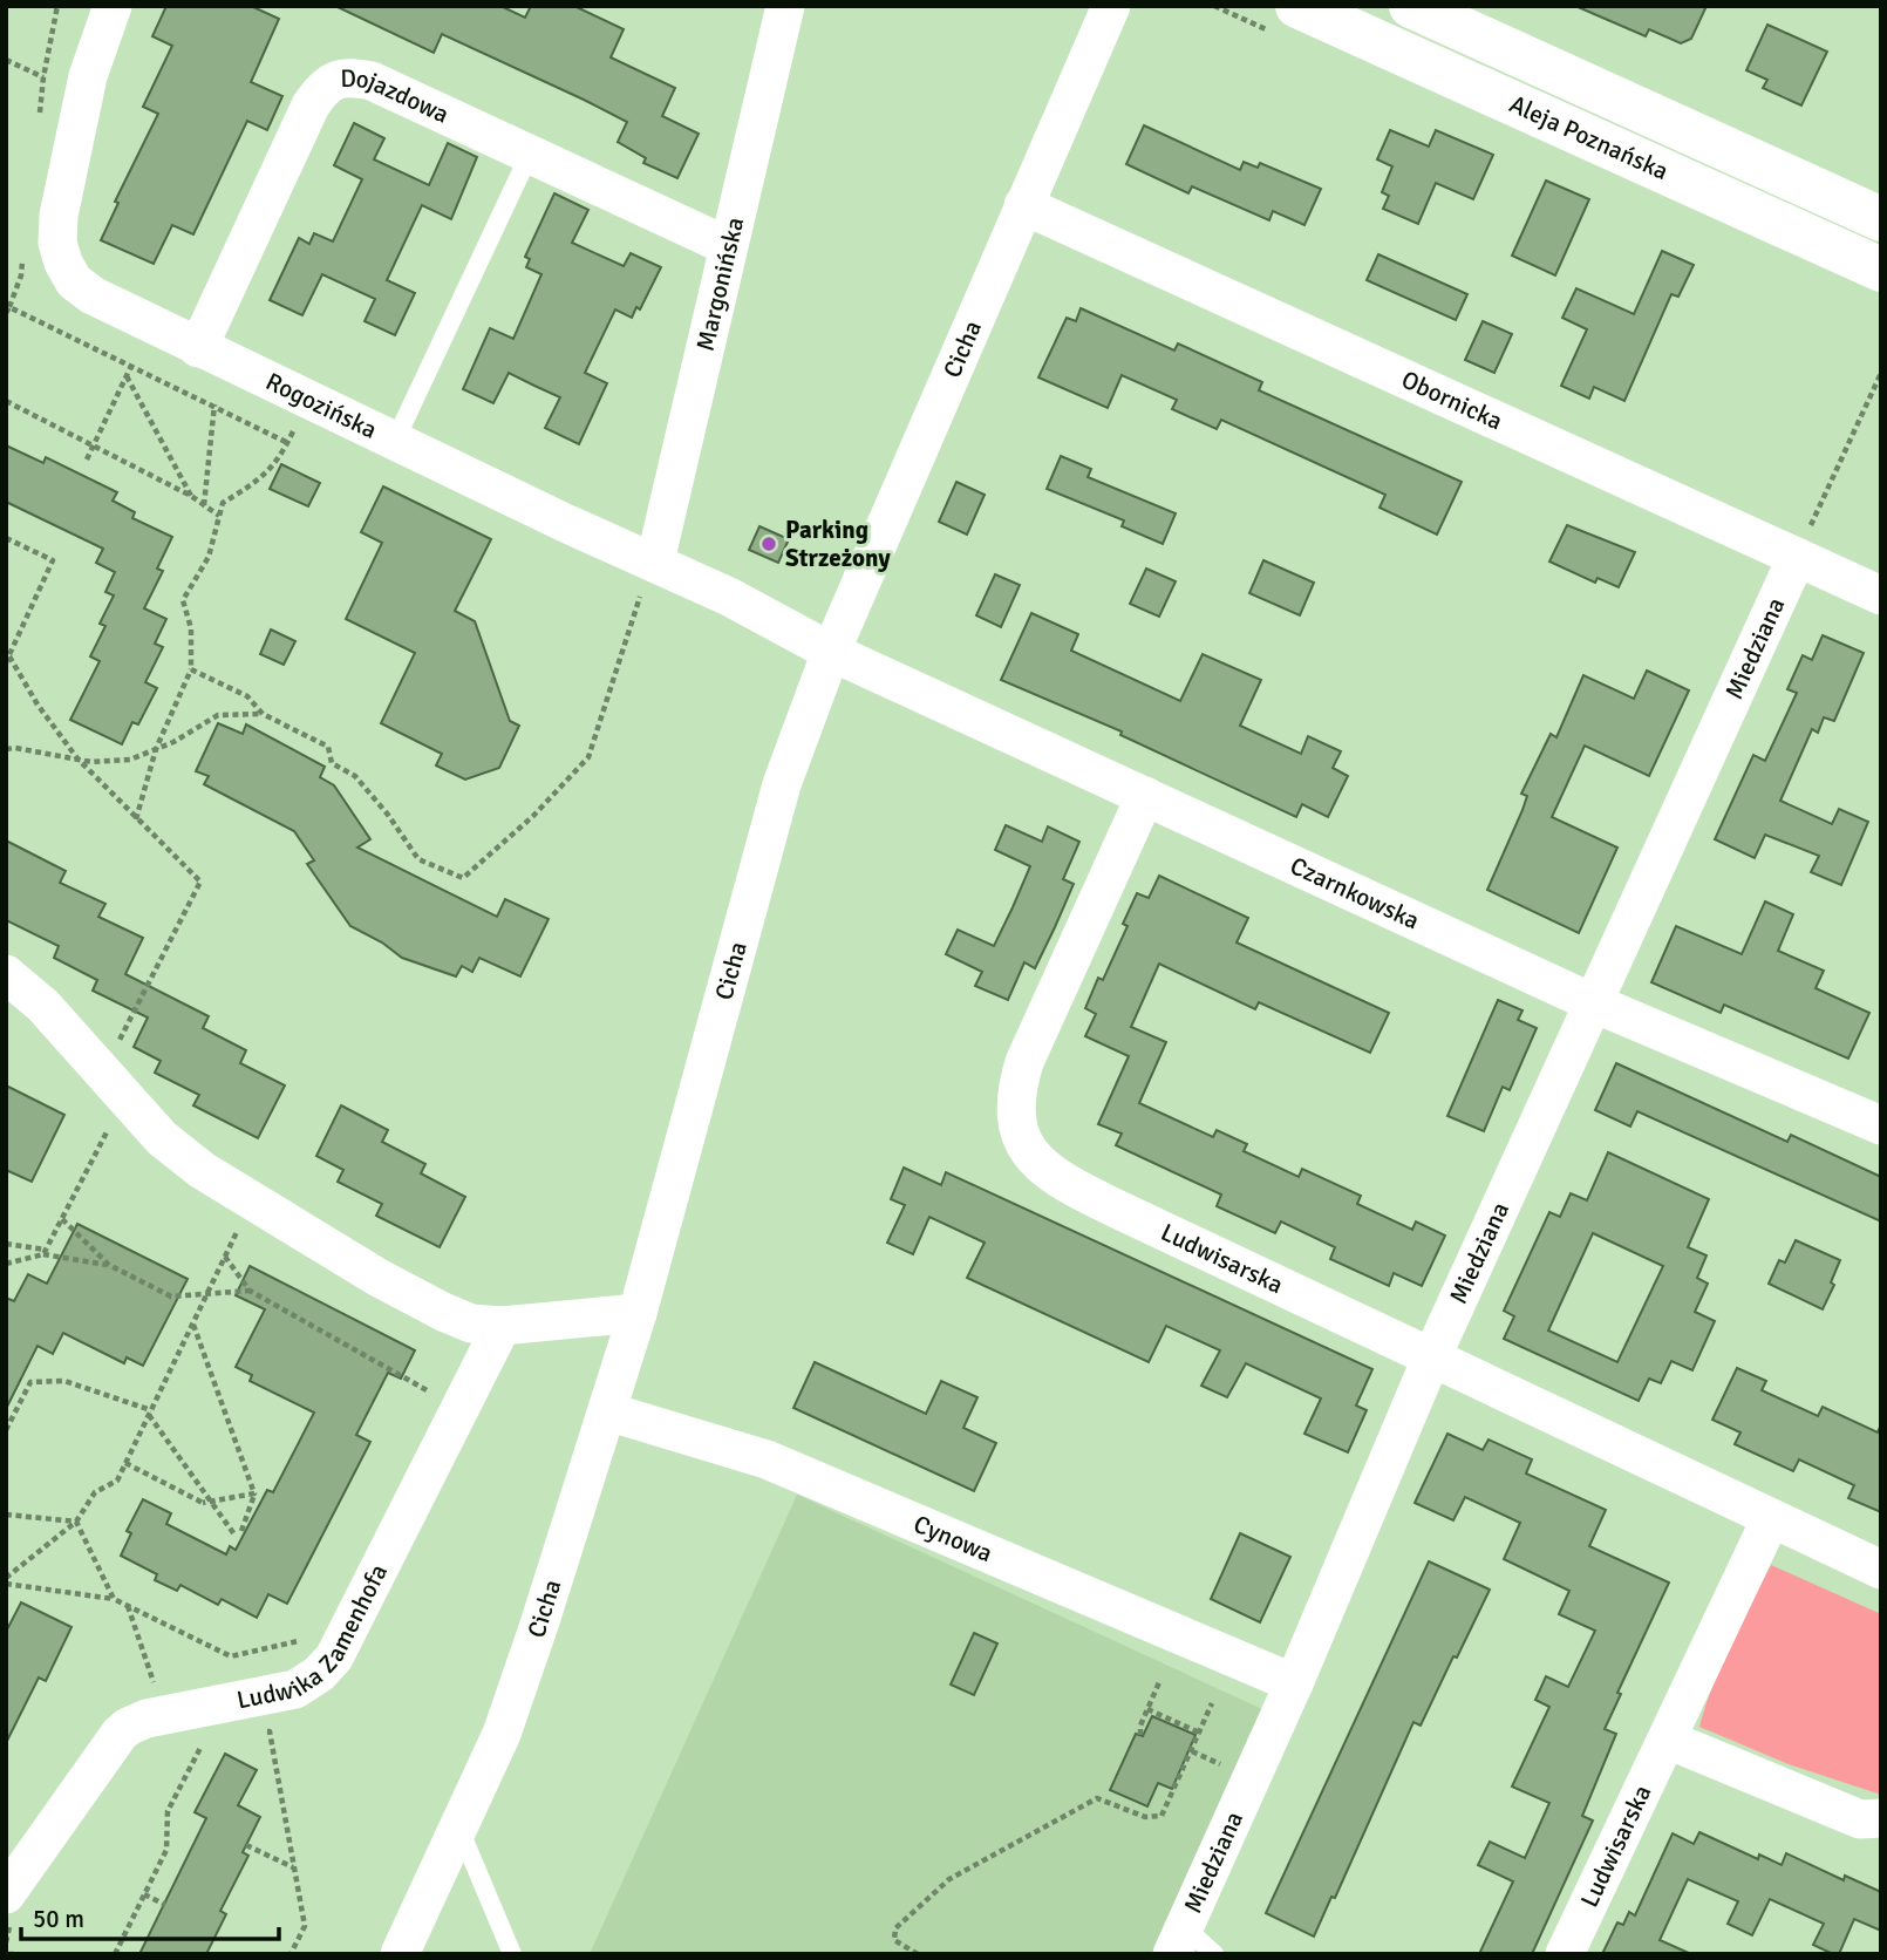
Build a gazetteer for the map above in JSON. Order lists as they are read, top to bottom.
{
  "streets": {
    "main road": ["Aleja Poznańska"],
    "street": [
      "Dojazdowa",
      "Margonińska",
      "Cicha",
      "Obornicka",
      "Rogozińska",
      "Miedziana",
      "Czarnkowska",
      "Ludwisarska",
      "Cynowa",
      "Ludwika Zamenhofa"
    ]
  },
  "crossings": [
    ["Dojazdowa", "Margonińska"],
    ["Dojazdowa", "Rogozińska"],
    ["Margonińska", "Rogozińska"],
    ["Cicha", "Obornicka"],
    ["Cicha", "Rogozińska"],
    ["Cicha", "Czarnkowska"],
    ["Cicha", "Cynowa"],
    ["Obornicka", "Miedziana"],
    ["Rogozińska", "Czarnkowska"],
    ["Miedziana", "Czarnkowska"],
    ["Miedziana", "Ludwisarska"],
    ["Miedziana", "Cynowa"],
    ["Czarnkowska", "Ludwisarska"]
  ],
  "places": ["Parking Strzeżony"],
  "scale_bar": "50 m"
}
